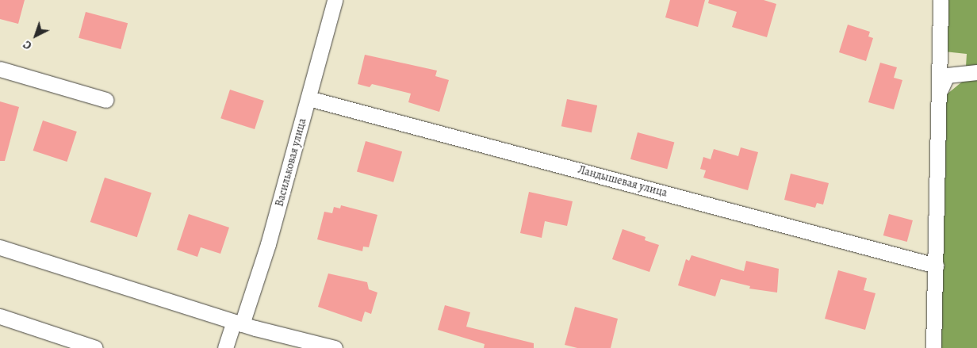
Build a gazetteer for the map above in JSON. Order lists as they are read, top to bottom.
{
  "streets": {
    "street": ["Васильковая улица", "Ландышевая улица"]
  },
  "crossings": [
    ["Васильковая улица", "Ландышевая улица"]
  ],
  "north": "bottom left"
}
